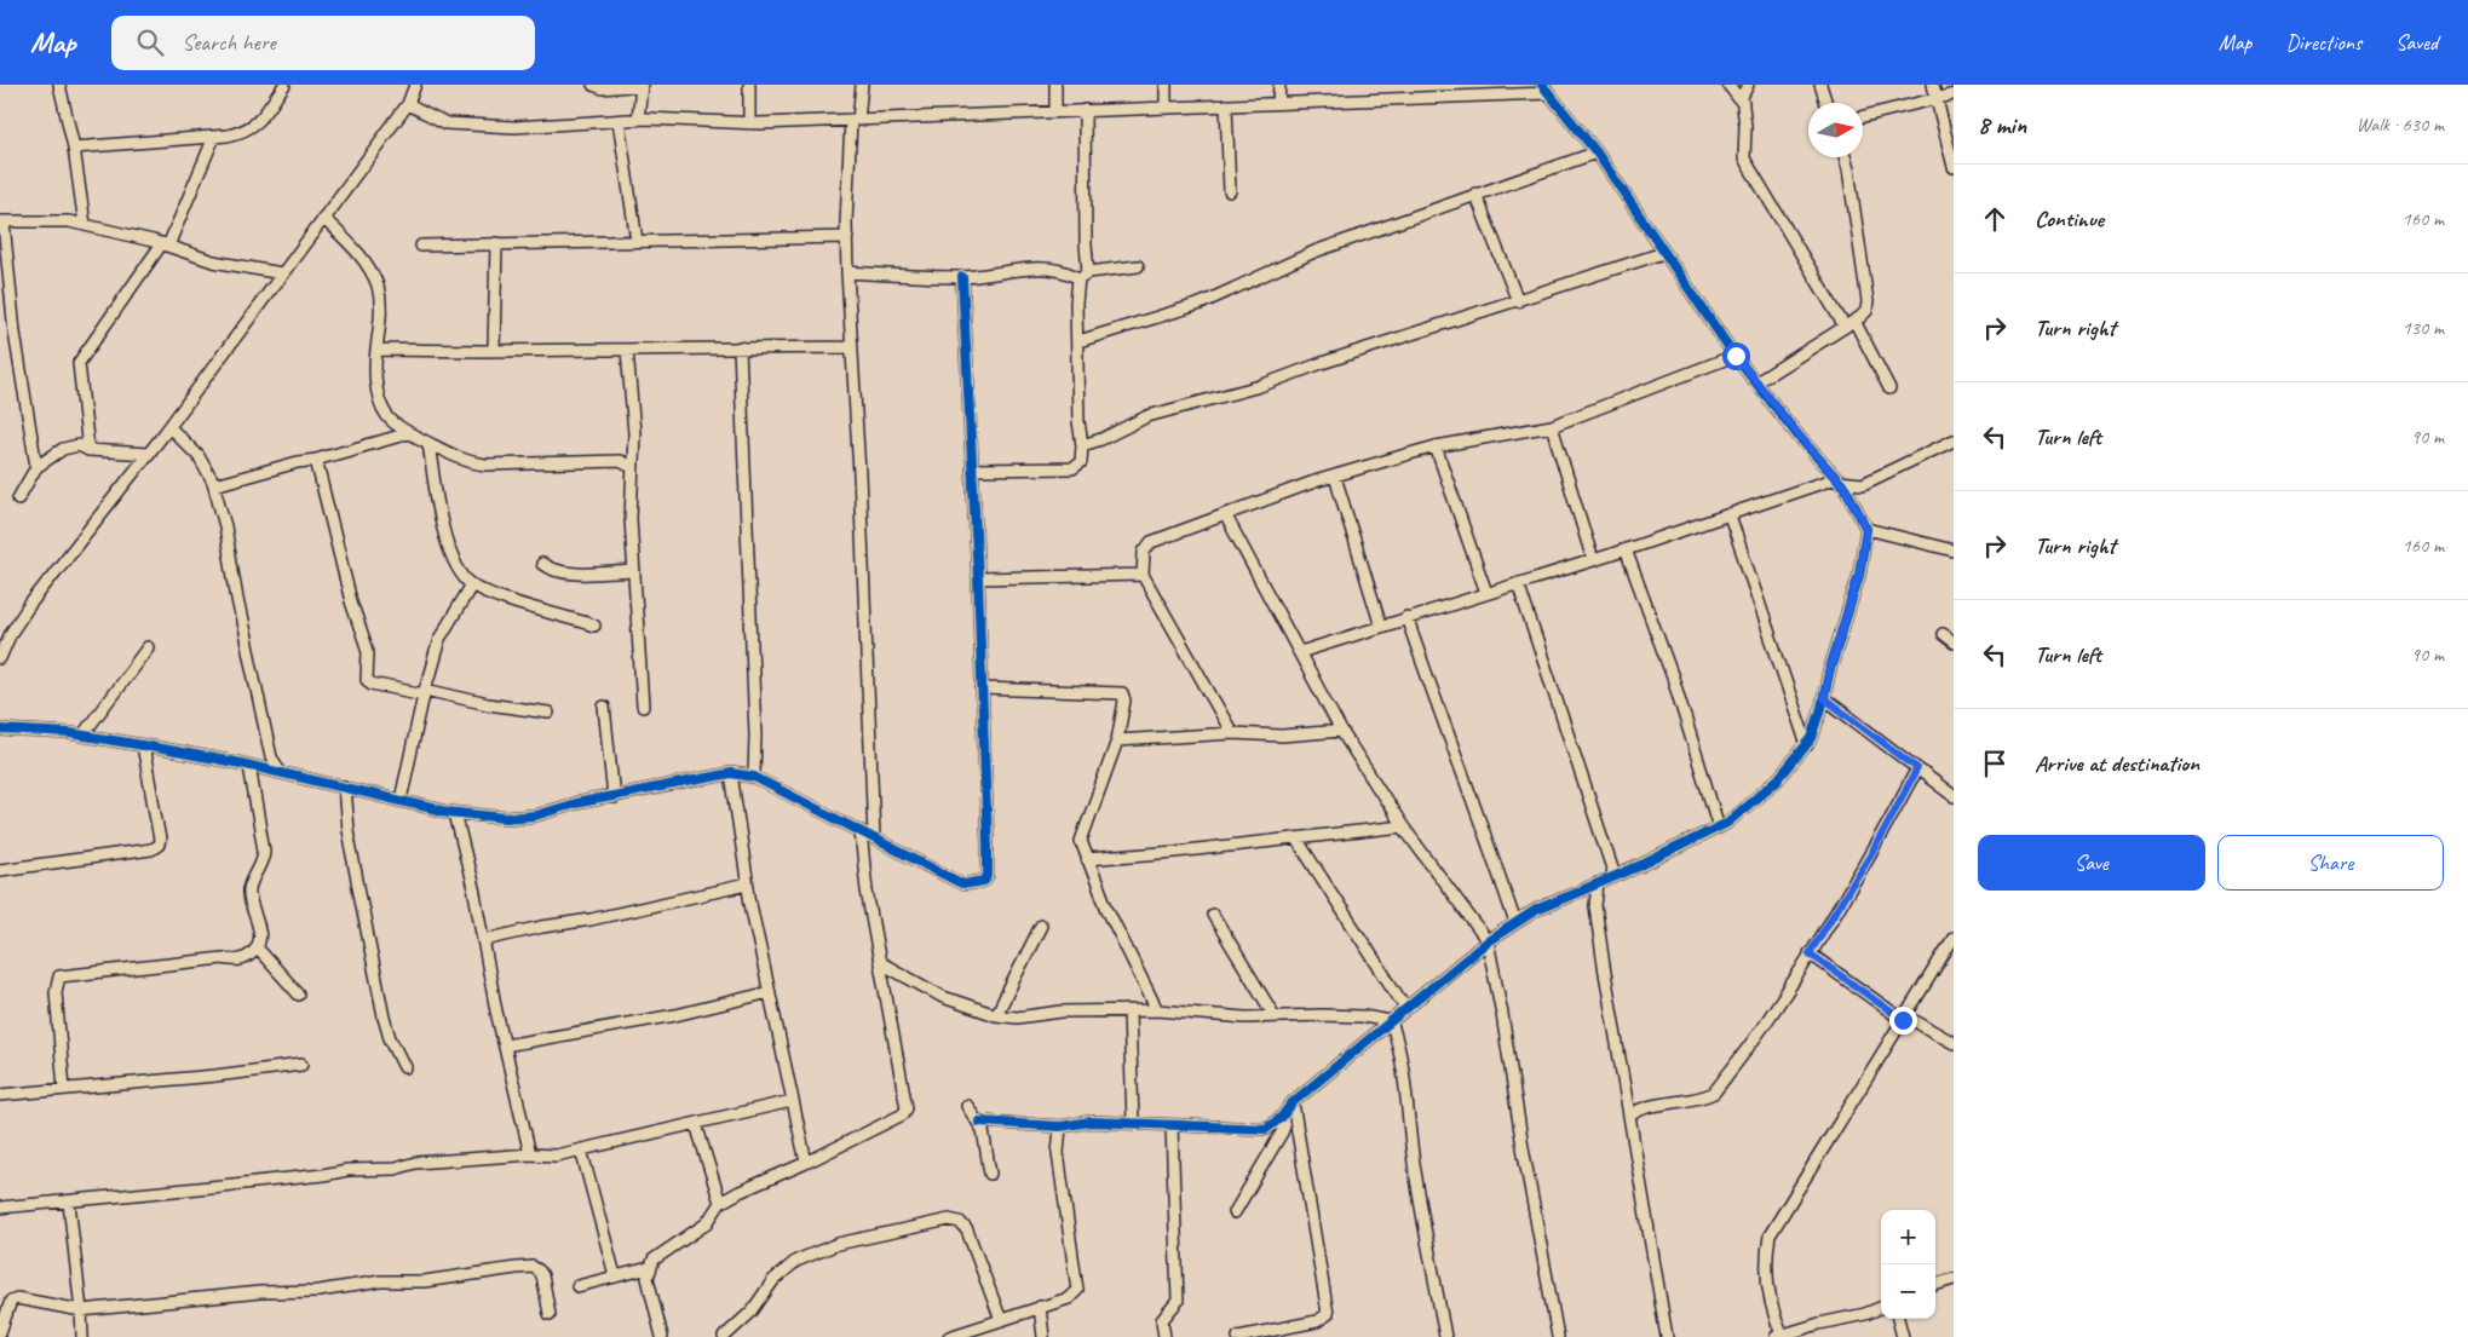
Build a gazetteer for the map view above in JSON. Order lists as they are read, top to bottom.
{
  "north": "right",
  "page": {
    "header": "Map",
    "search": "Search here",
    "nav": ["Map", "Directions", "Saved"],
    "heading": ["8 min", "Walk · 630 m"],
    "list": [
      ["Continue", "160 m"],
      ["Turn right", "130 m"],
      ["Turn left", "90 m"],
      ["Turn right", "160 m"],
      ["Turn left", "90 m"],
      "Arrive at destination"
    ],
    "buttons": ["Save", "Share"],
    "map_buttons": ["+", "−"]
  }
}
